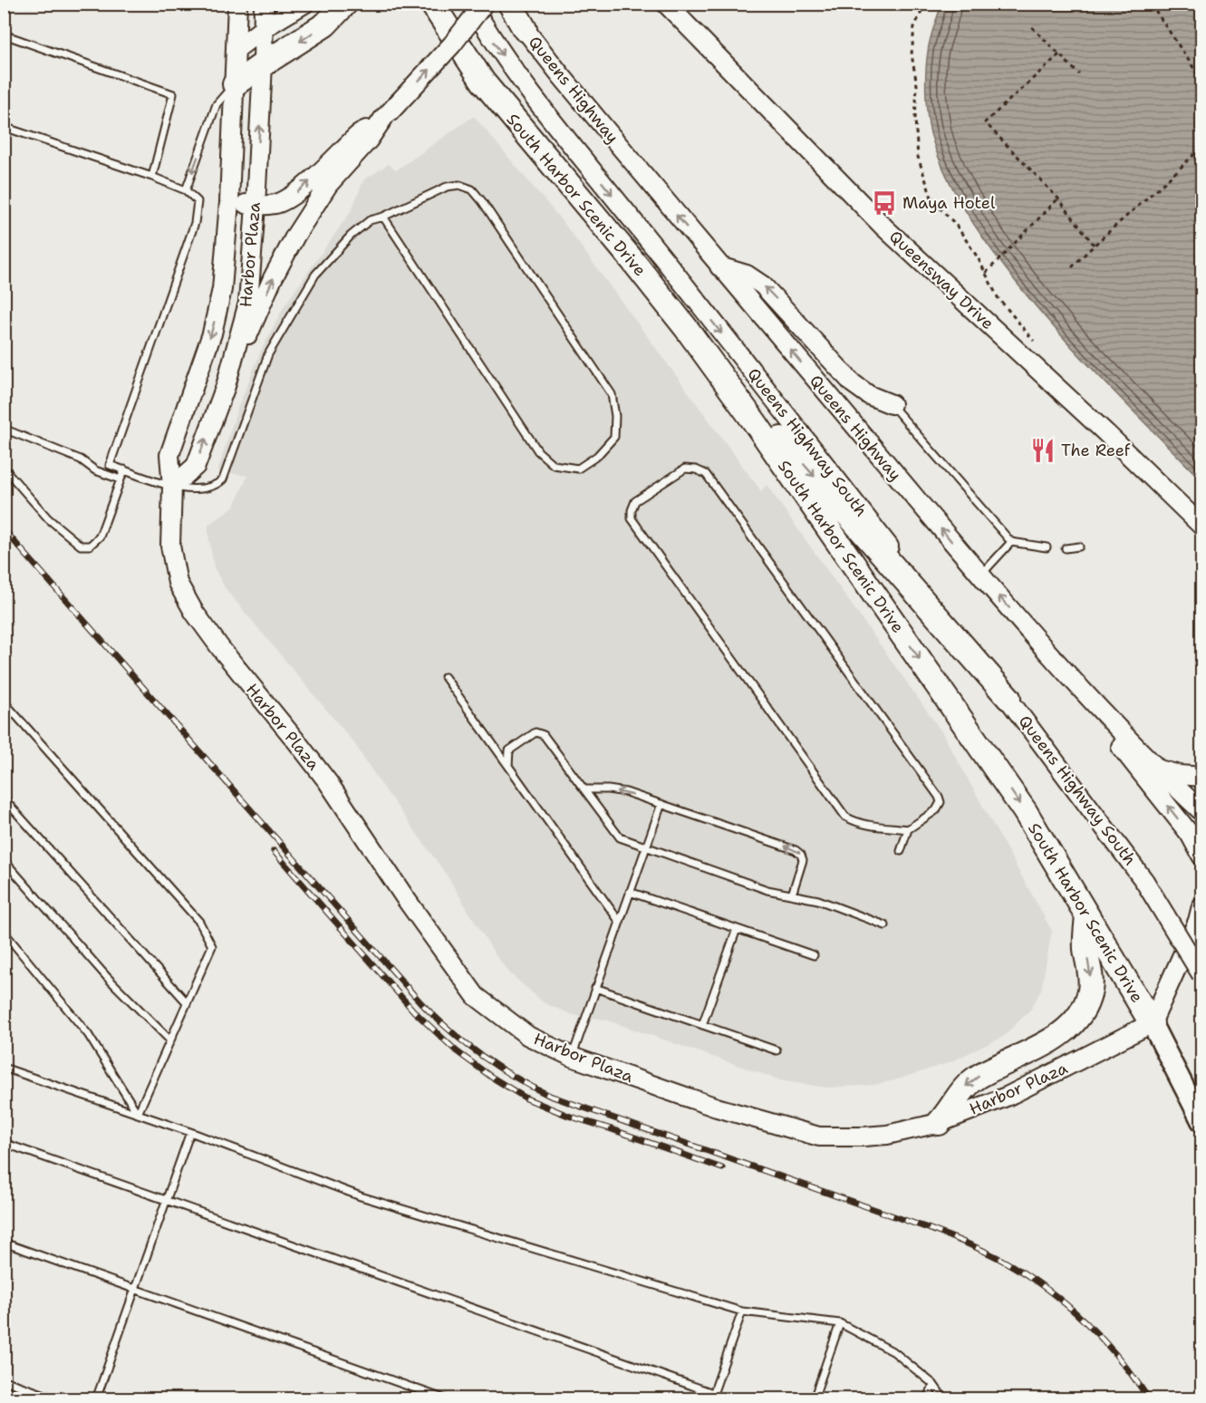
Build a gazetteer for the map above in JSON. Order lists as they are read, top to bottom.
{
  "streets": {
    "highway": ["South Harbor Scenic Drive"],
    "main road": [
      "Queens Highway",
      "Harbor Plaza",
      "Queensway Drive",
      "Queens Highway South"
    ]
  },
  "crossings": [
    ["South Harbor Scenic Drive", "Harbor Plaza"]
  ],
  "one_way": ["Queens Highway"],
  "places": {
    "bus stop": ["Maya Hotel"],
    "restaurant": ["The Reef"]
  }
}
